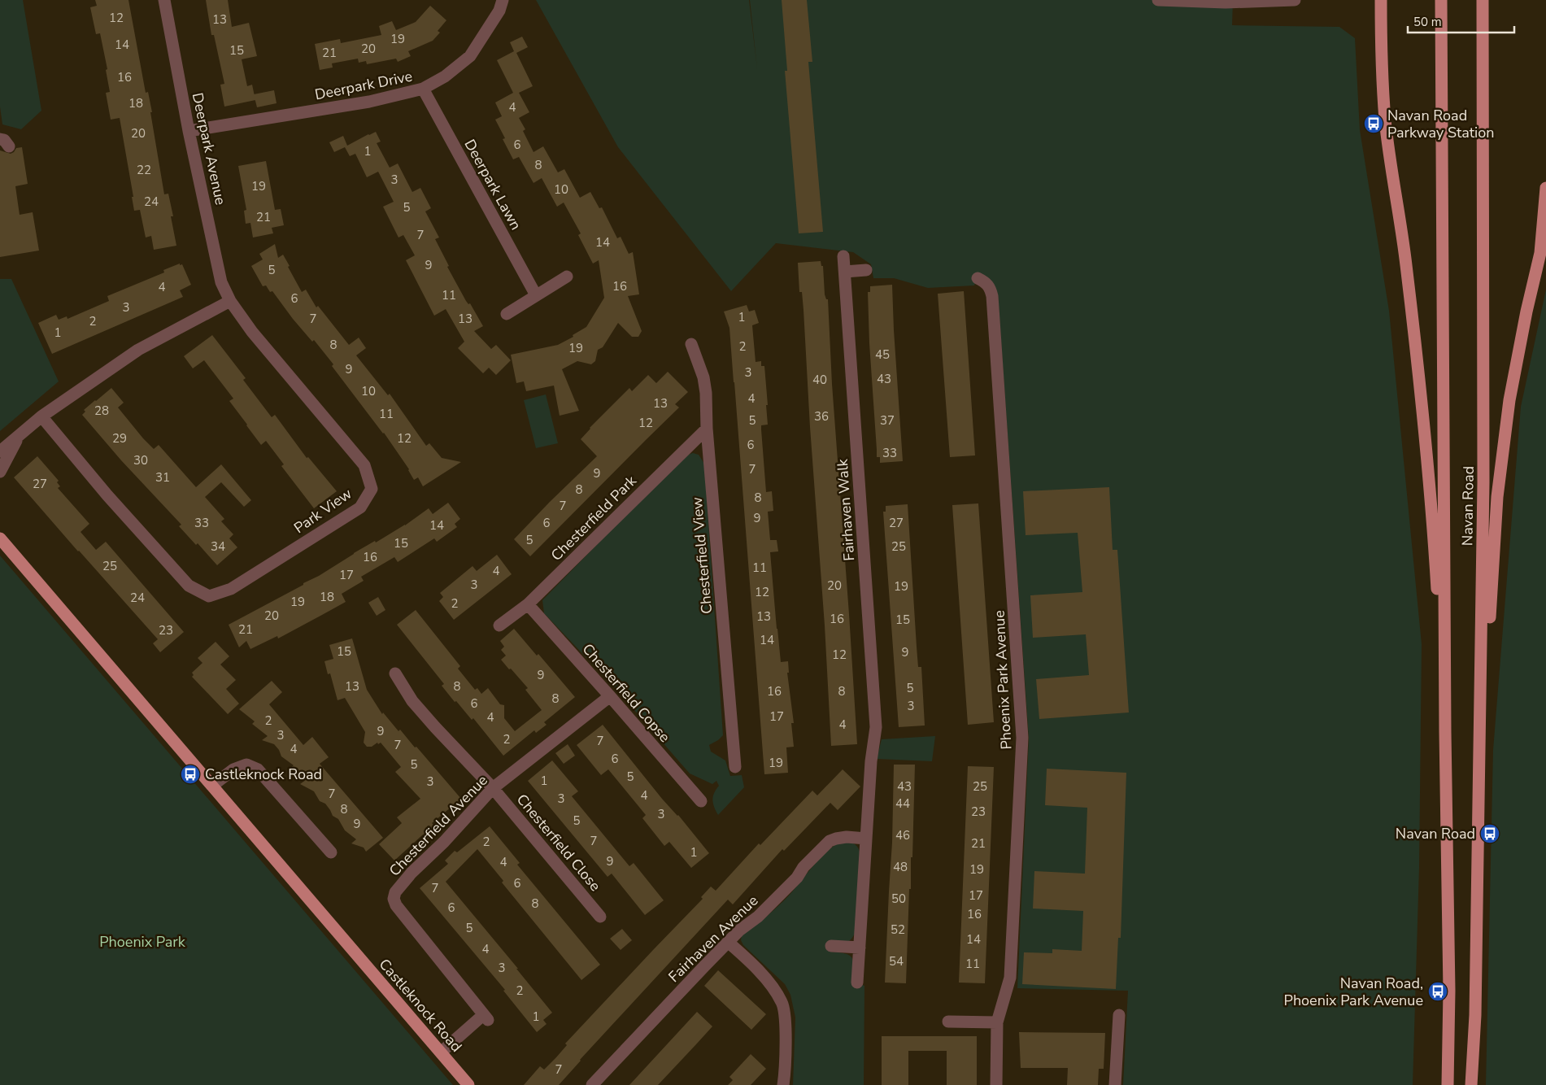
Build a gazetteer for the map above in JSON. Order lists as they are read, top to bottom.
{
  "streets": {
    "main road": ["Navan Road", "Castleknock Road"],
    "street": [
      "Deerpark Drive",
      "Deerpark Avenue",
      "Deerpark Lawn",
      "Fairhaven Walk",
      "Park View",
      "Chesterfield Park",
      "Chesterfield View",
      "Phoenix Park Avenue",
      "Chesterfield Copse",
      "Chesterfield Avenue",
      "Chesterfield Close",
      "Fairhaven Avenue"
    ]
  },
  "crossings": [
    ["Deerpark Drive", "Deerpark Avenue"],
    ["Deerpark Drive", "Deerpark Lawn"],
    ["Deerpark Avenue", "Park View"],
    ["Fairhaven Walk", "Fairhaven Avenue"],
    ["Chesterfield Park", "Chesterfield View"],
    ["Chesterfield Park", "Chesterfield Copse"],
    ["Chesterfield Copse", "Chesterfield Avenue"],
    ["Chesterfield Avenue", "Chesterfield Close"],
    ["Chesterfield Avenue", "Castleknock Road"]
  ],
  "parks": ["Phoenix Park"],
  "places": {
    "bus stop": [
      "Navan Road Parkway Station",
      "Castleknock Road",
      "Navan Road",
      "Navan Road, Phoenix Park Avenue"
    ]
  },
  "house_numbers": [
    "12",
    "13",
    "19",
    "14",
    "20",
    "15",
    "21",
    "16",
    "18",
    "4",
    "20",
    "6",
    "1",
    "8",
    "22",
    "3",
    "19",
    "10",
    "24",
    "5",
    "21",
    "7",
    "14",
    "9",
    "5",
    "16",
    "4",
    "11",
    "6",
    "3",
    "1",
    "7",
    "13",
    "2",
    "1",
    "8",
    "2",
    "19",
    "45",
    "9",
    "3",
    "43",
    "40",
    "10",
    "4",
    "13",
    "28",
    "11",
    "36",
    "5",
    "37",
    "12",
    "29",
    "12",
    "6",
    "33",
    "30",
    "7",
    "9",
    "31",
    "27",
    "8",
    "8",
    "7",
    "9",
    "33",
    "6",
    "27",
    "14",
    "5",
    "15",
    "34",
    "25",
    "16",
    "25",
    "11",
    "4",
    "17",
    "3",
    "20",
    "19",
    "12",
    "18",
    "24",
    "19",
    "2",
    "20",
    "13",
    "16",
    "15",
    "21",
    "23",
    "14",
    "15",
    "9",
    "12",
    "9",
    "13",
    "8",
    "5",
    "16",
    "8",
    "8",
    "6",
    "3",
    "17",
    "4",
    "2",
    "4",
    "9",
    "3",
    "2",
    "7",
    "7",
    "4",
    "6",
    "19",
    "5",
    "5",
    "1",
    "3",
    "43",
    "25",
    "7",
    "4",
    "3",
    "44",
    "8",
    "23",
    "3",
    "5",
    "9",
    "46",
    "7",
    "2",
    "21",
    "1",
    "9",
    "4",
    "48",
    "19",
    "6",
    "7",
    "17",
    "50",
    "8",
    "6",
    "16",
    "5",
    "52",
    "14",
    "4",
    "54",
    "11",
    "3",
    "2",
    "1",
    "7"
  ],
  "scale_bar": "50 m"
}
